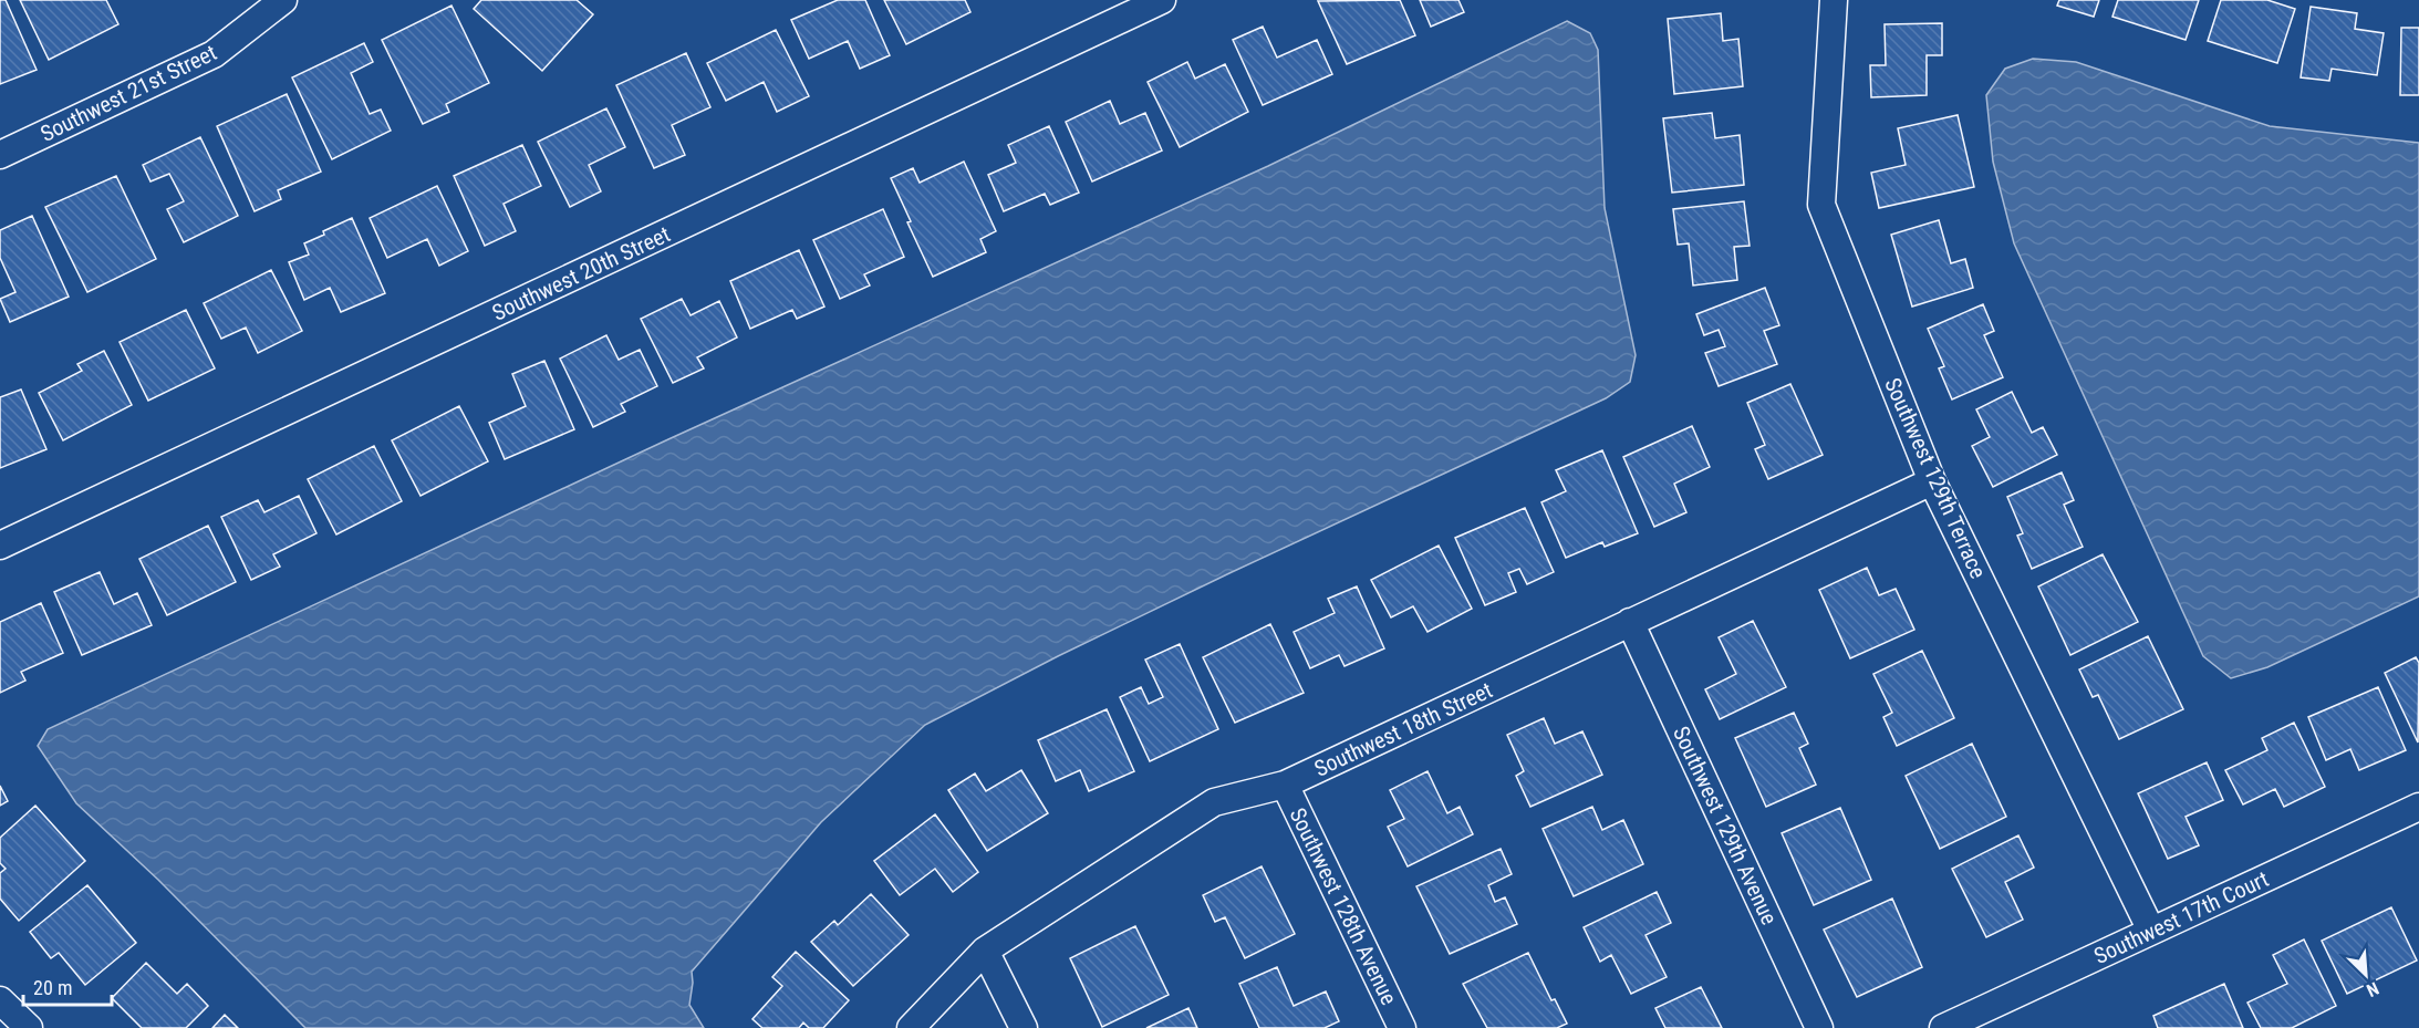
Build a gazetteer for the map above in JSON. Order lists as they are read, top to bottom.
{
  "streets": {
    "street": [
      "Southwest 21st Street",
      "Southwest 20th Street",
      "Southwest 129th Terrace",
      "Southwest 18th Street",
      "Southwest 129th Avenue",
      "Southwest 128th Avenue",
      "Southwest 17th Court"
    ]
  },
  "crossings": [
    ["Southwest 129th Terrace", "Southwest 18th Street"],
    ["Southwest 129th Terrace", "Southwest 17th Court"],
    ["Southwest 18th Street", "Southwest 129th Avenue"],
    ["Southwest 18th Street", "Southwest 128th Avenue"]
  ],
  "scale_bar": "20 m",
  "north": "bottom right"
}
